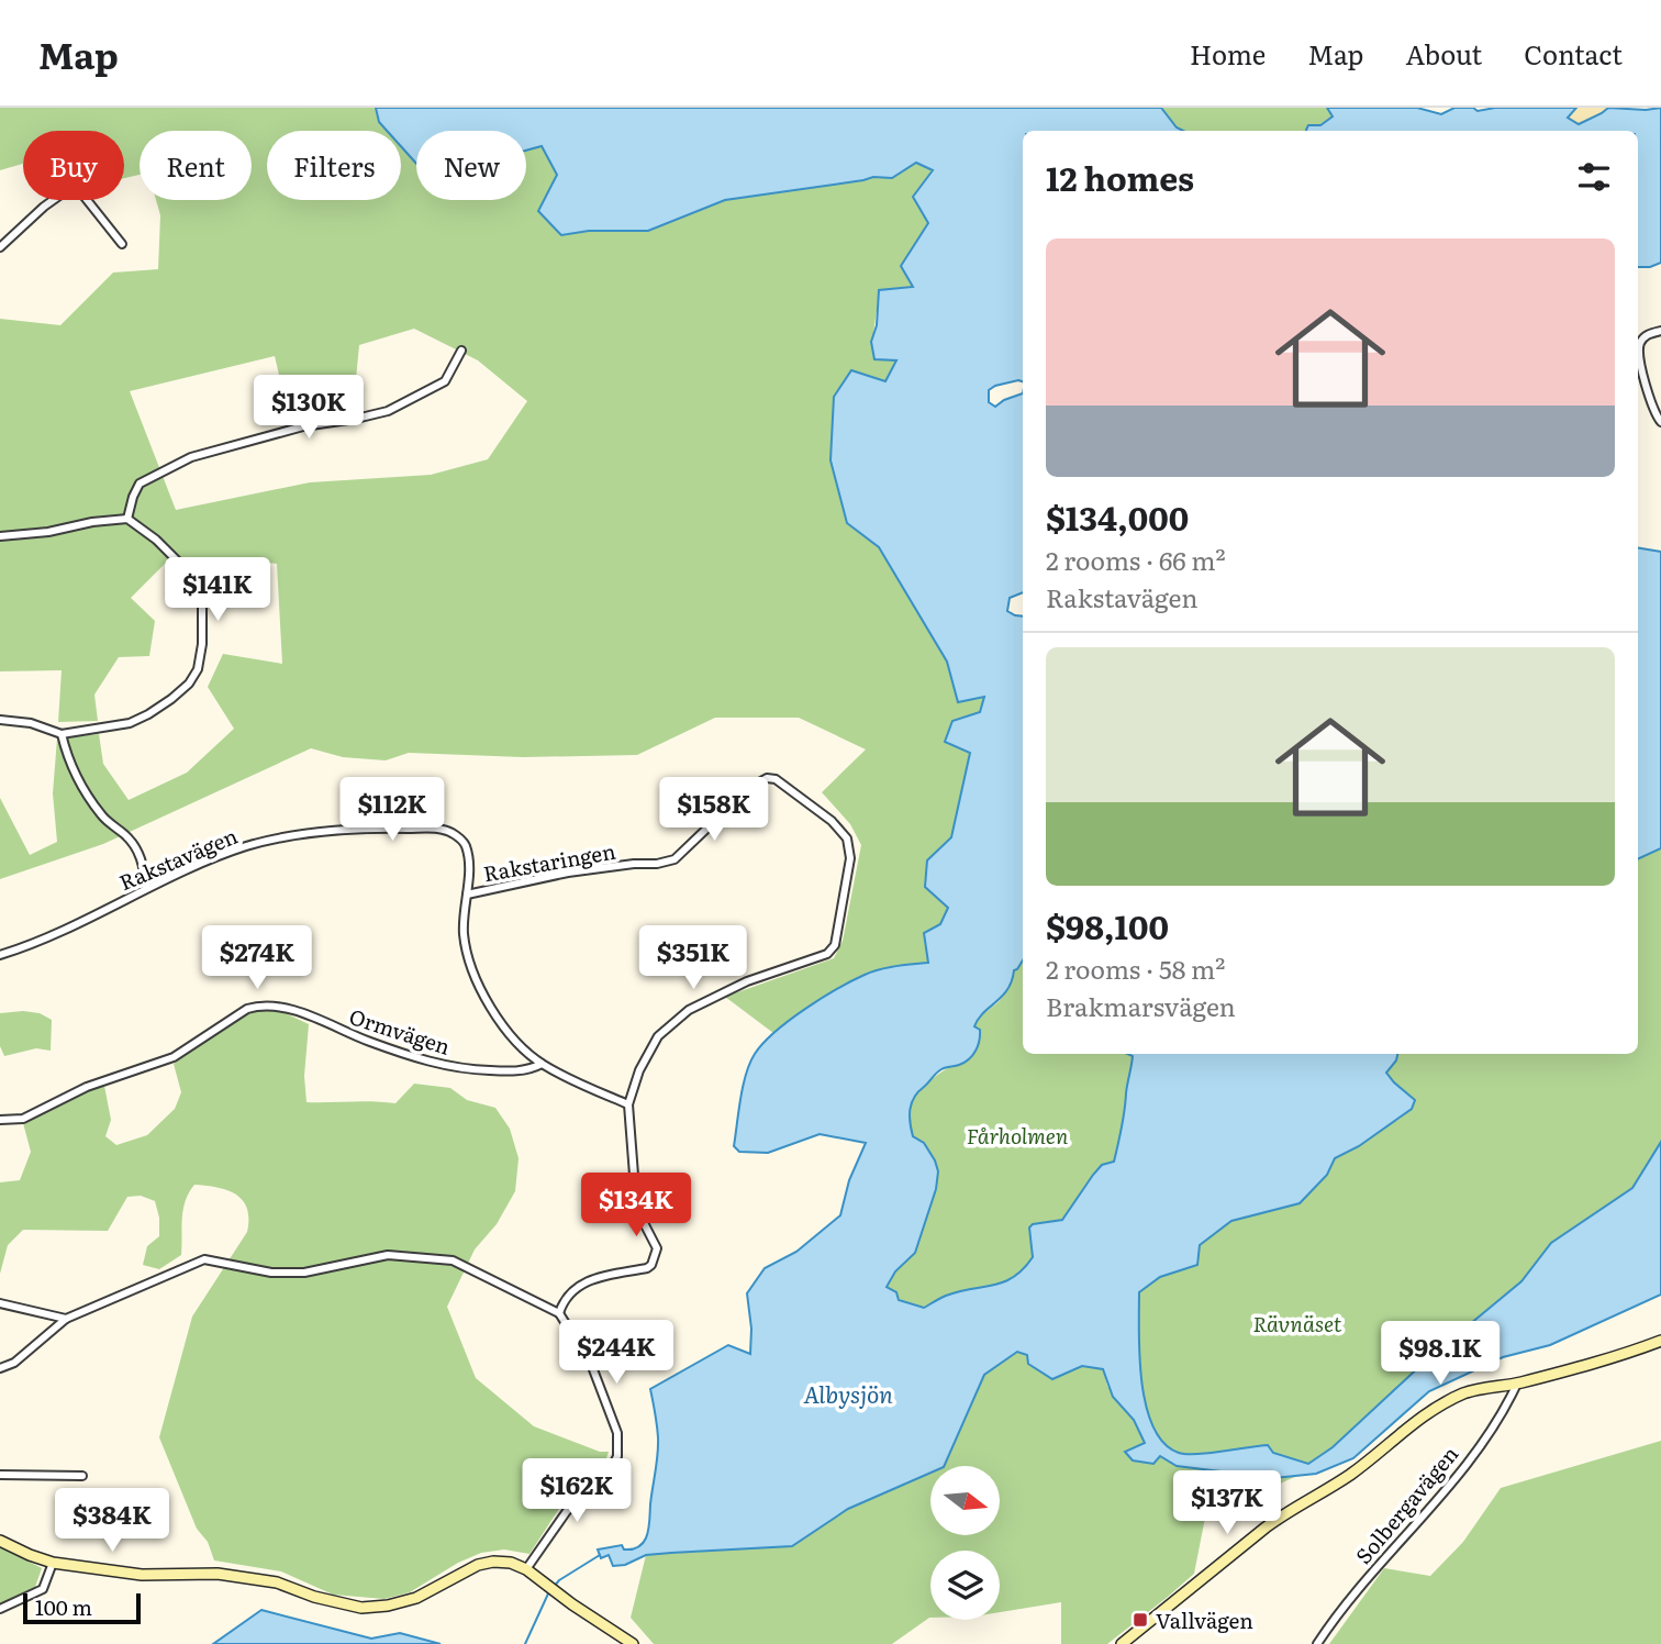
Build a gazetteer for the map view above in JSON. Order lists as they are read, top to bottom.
{
  "streets": {
    "street": [
      "Rakstavägen",
      "Rakstaringen",
      "Ormvägen",
      "Solbergavägen"
    ]
  },
  "crossings": [
    ["Rakstavägen", "Rakstaringen"],
    ["Rakstavägen", "Ormvägen"]
  ],
  "water": ["Albysjön"],
  "parks": ["Fårholmen", "Rävnäset"],
  "places": {
    "transit": ["Vallvägen"]
  },
  "scale_bar": "100 m",
  "north": "right",
  "page": {
    "header": "Map",
    "nav": [
      "Home",
      "Map",
      "About",
      "Contact"
    ],
    "chip": [
      "Buy",
      "Rent",
      "Filters",
      "New"
    ],
    "heading": "12 homes",
    "list": [
      {
        "name": "$134,000",
        "note": "2 rooms · 66 m² · Rakstavägen"
      },
      {
        "name": "$98,100",
        "note": "2 rooms · 58 m² · Brakmarsvägen"
      }
    ],
    "price": [
      "$130K",
      "$141K",
      "$112K",
      "$158K",
      "$274K",
      "$351K",
      "$134K",
      "$244K",
      "$98.1K",
      "$162K",
      "$137K",
      "$384K"
    ],
    "scale": "100 m"
  }
}
